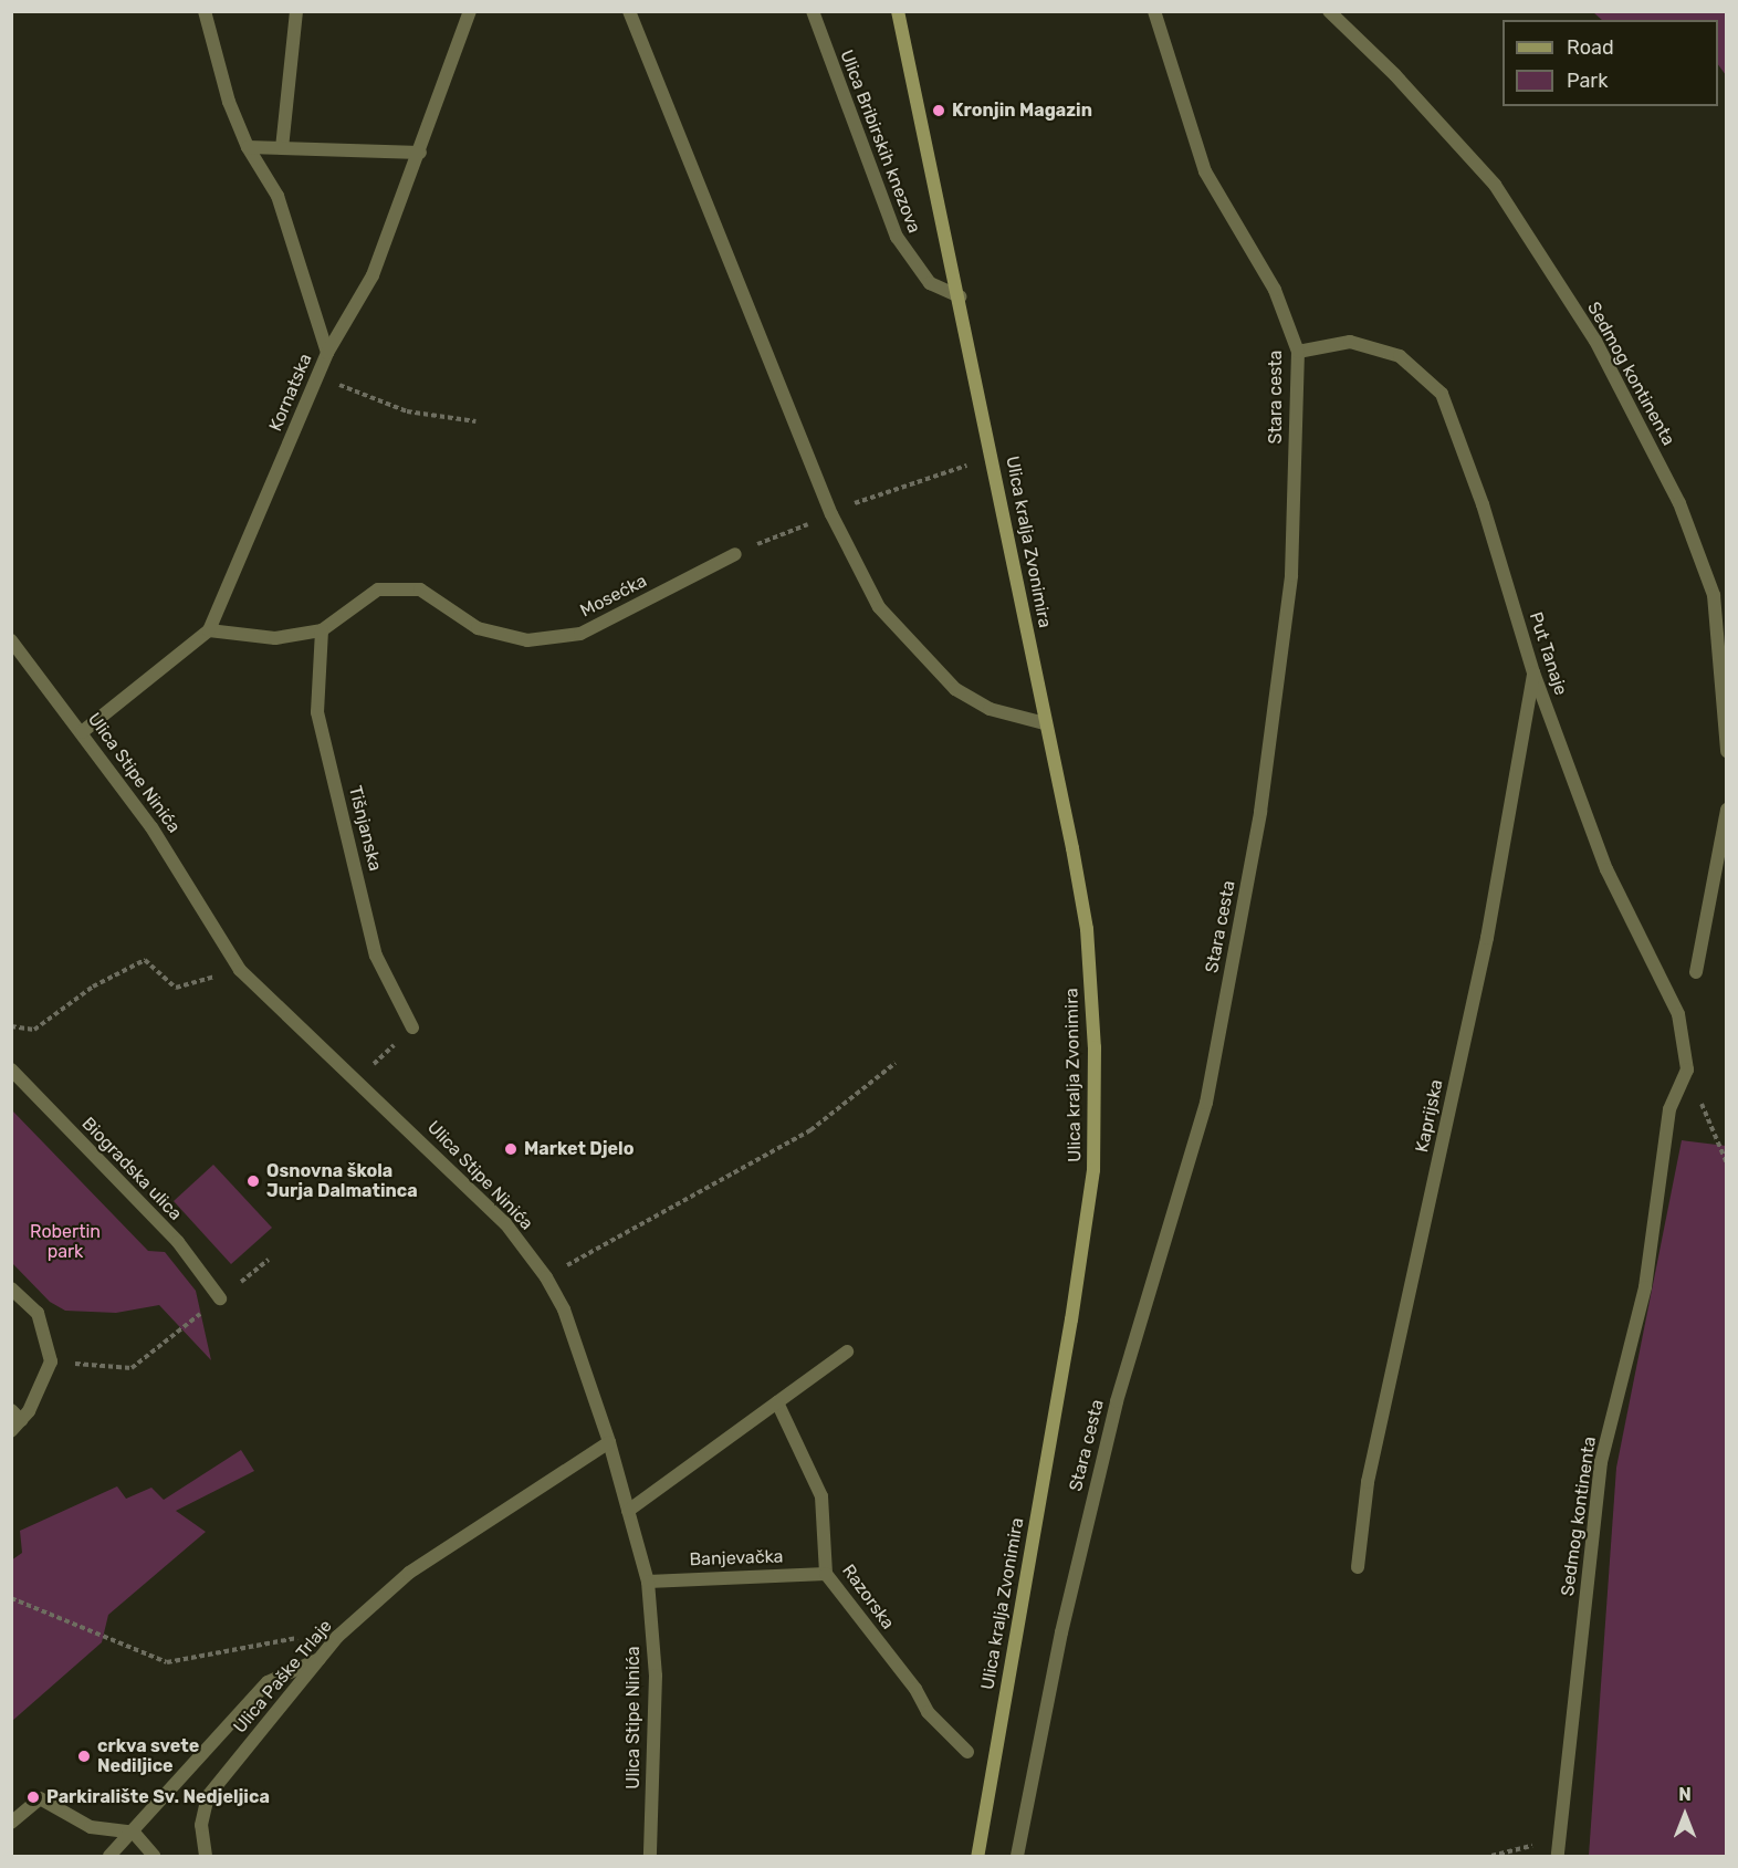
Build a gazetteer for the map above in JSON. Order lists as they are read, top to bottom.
{
  "streets": {
    "main road": ["Ulica kralja Zvonimira"],
    "street": [
      "Ulica Bribirskih knezova",
      "Sedmog kontinenta",
      "Kornatska",
      "Stara cesta",
      "Mosećka",
      "Put Tanaje",
      "Ulica Stipe Ninića",
      "Tišnjanska",
      "Kaprijska",
      "Biogradska ulica",
      "Banjevačka",
      "Razorska",
      "Ulica Paške Trlaje"
    ]
  },
  "crossings": [
    ["Ulica Bribirskih knezova", "Ulica kralja Zvonimira"],
    ["Sedmog kontinenta", "Put Tanaje"],
    ["Kornatska", "Mosećka"],
    ["Kornatska", "Ulica Stipe Ninića"],
    ["Stara cesta", "Put Tanaje"],
    ["Mosećka", "Tišnjanska"],
    ["Put Tanaje", "Kaprijska"],
    ["Ulica Stipe Ninića", "Banjevačka"],
    ["Ulica Stipe Ninića", "Ulica Paške Trlaje"],
    ["Banjevačka", "Razorska"]
  ],
  "parks": ["Robertin park"],
  "places": [
    "Kronjin Magazin",
    "Market Djelo",
    "Osnovna škola Jurja Dalmatinca",
    "crkva svete Nediljice",
    "Parkiralište Sv. Nedjeljica"
  ],
  "legend": ["Road", "Park"],
  "north": "top"
}
